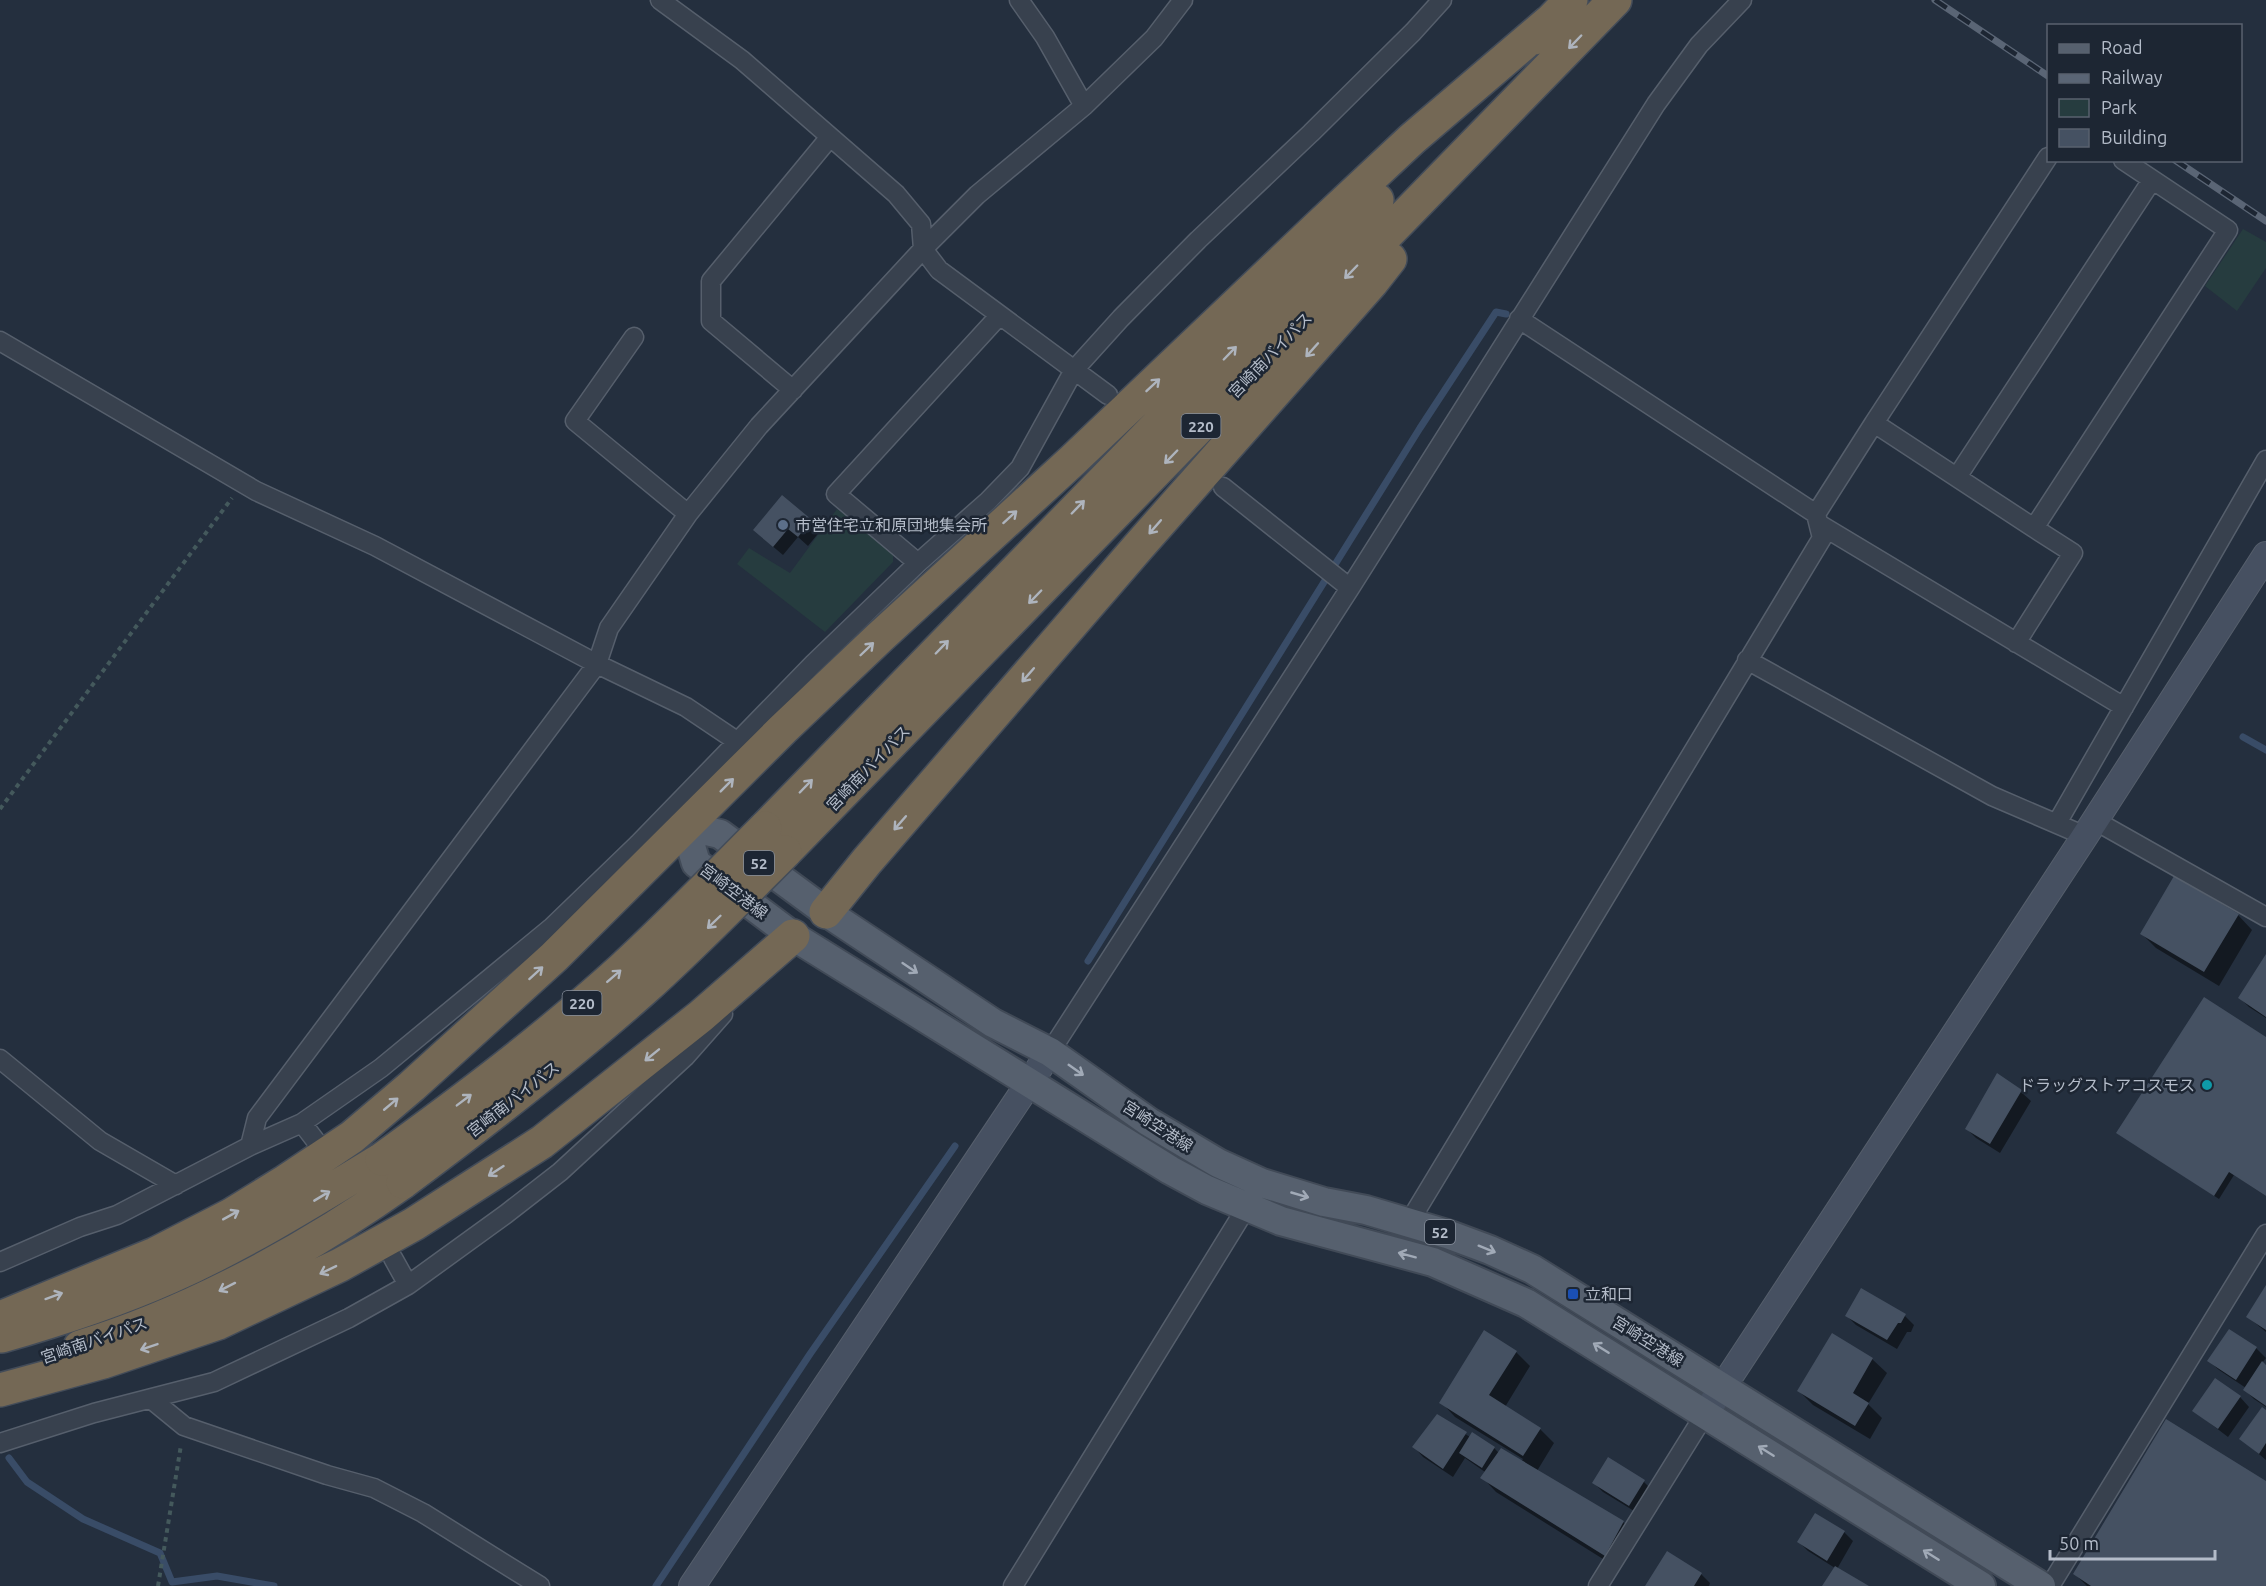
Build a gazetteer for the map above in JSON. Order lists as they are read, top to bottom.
{
  "streets": {
    "highway": ["宮崎南バイパス", "220"],
    "main road": ["52", "宮崎空港線"]
  },
  "crossings": [
    ["宮崎南バイパス", "220"],
    ["220", "宮崎空港線"]
  ],
  "places": {
    "other": ["市営住宅立和原団地集会所", "ドラッグストアコスモス"],
    "transit": ["立和口"]
  },
  "legend": [
    "Road",
    "Railway",
    "Park",
    "Building"
  ],
  "scale_bar": "50 m"
}
